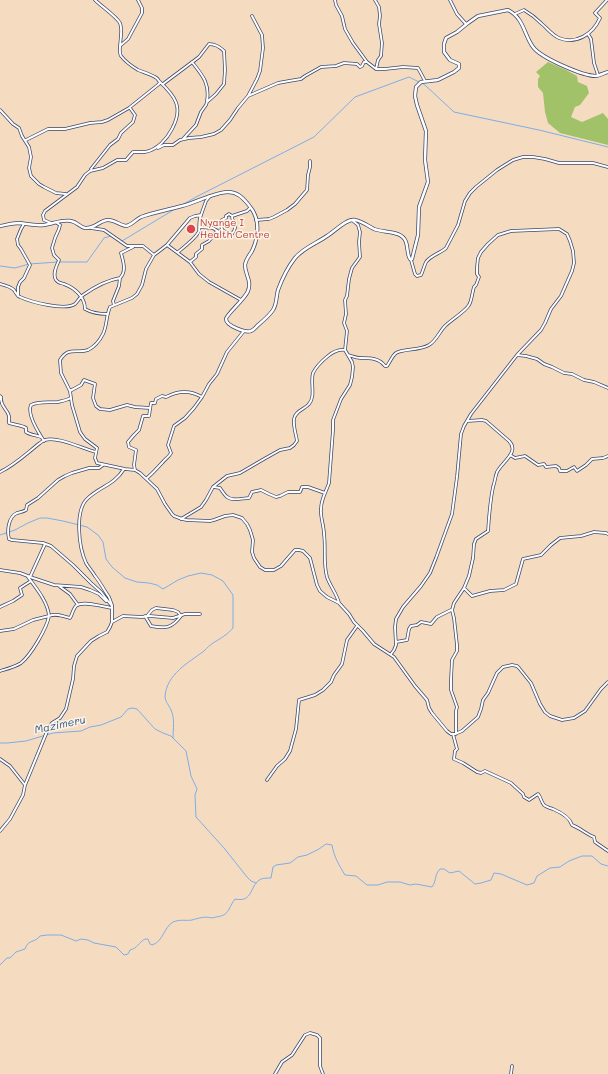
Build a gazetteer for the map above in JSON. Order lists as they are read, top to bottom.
{
  "water": ["Mazimeru"],
  "places": ["Nyange I Health Centre"]
}
